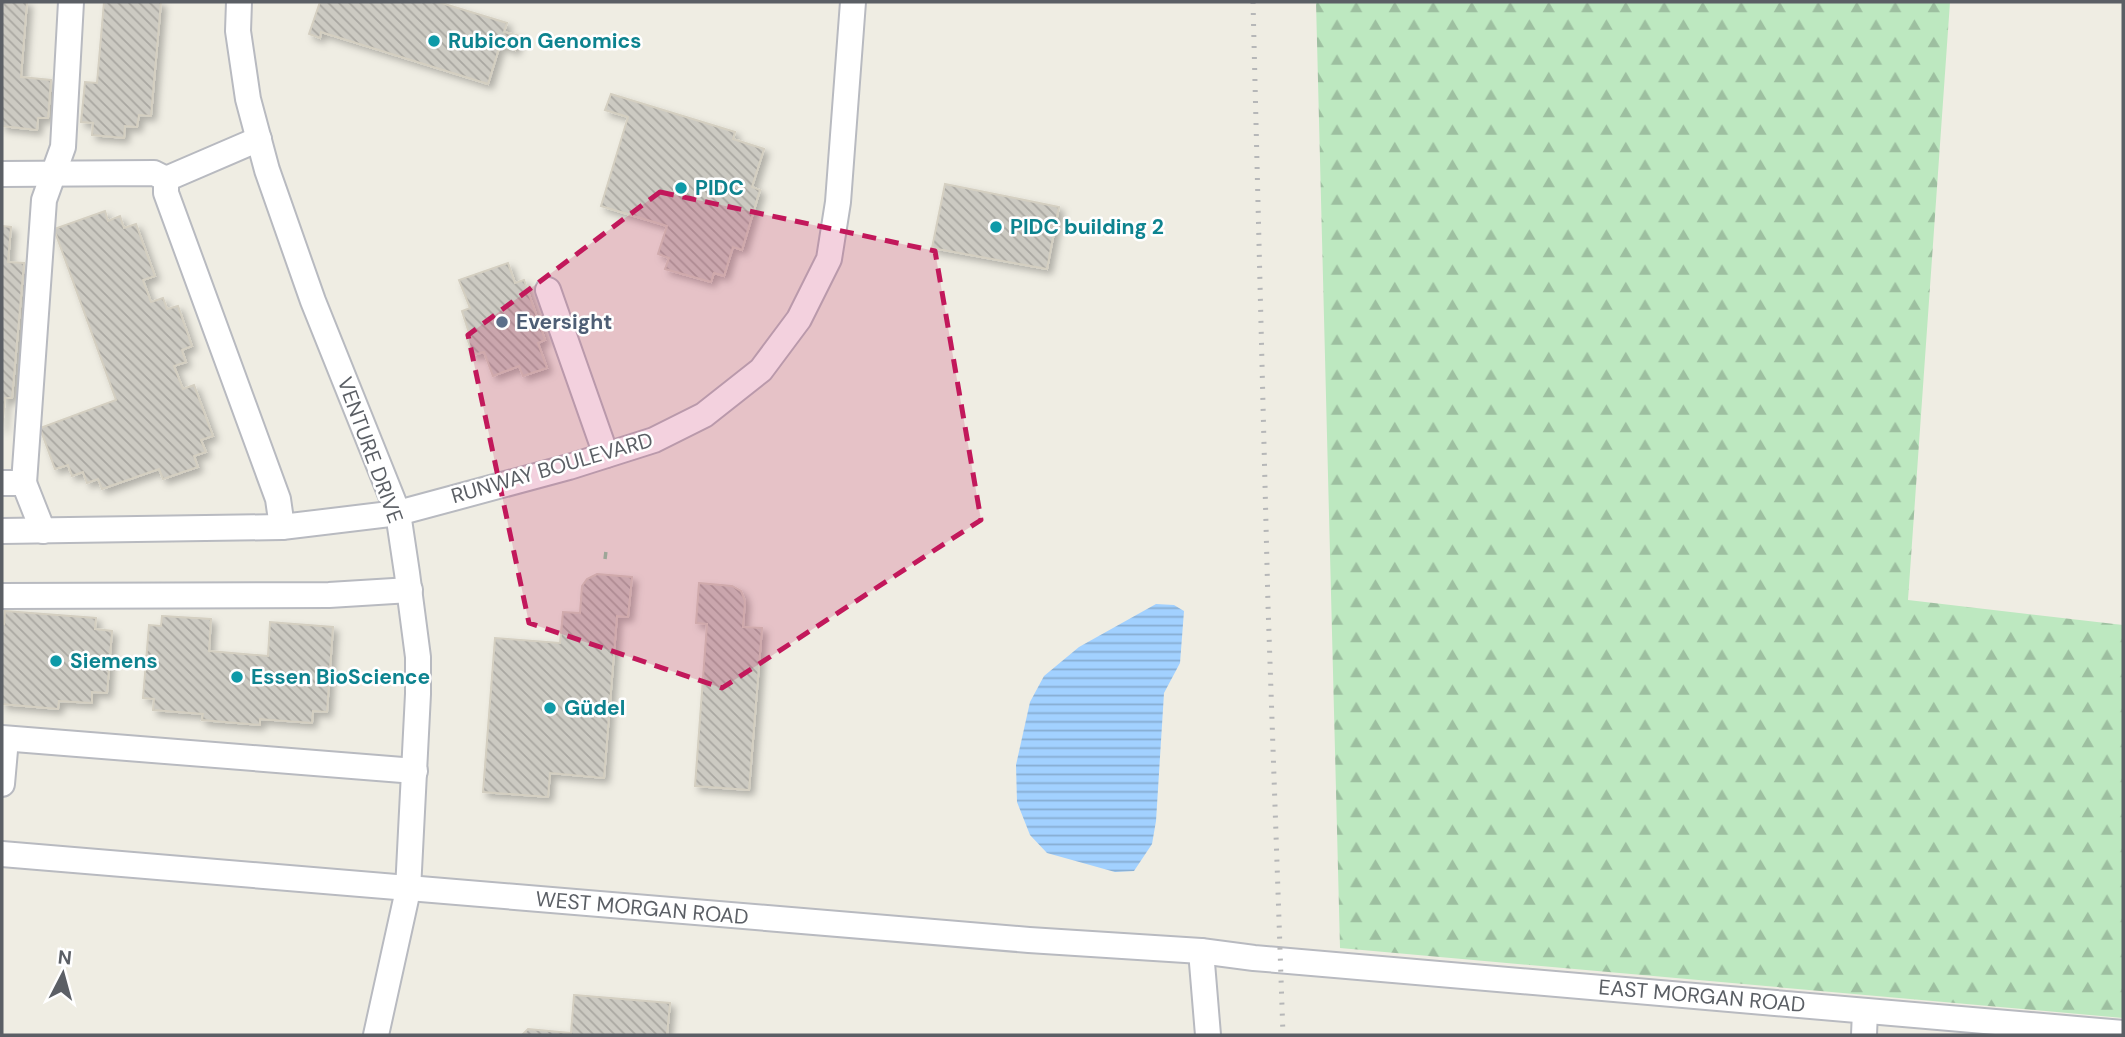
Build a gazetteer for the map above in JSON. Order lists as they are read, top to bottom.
{
  "streets": {
    "street": [
      "VENTURE DRIVE",
      "RUNWAY BOULEVARD",
      "WEST MORGAN ROAD",
      "EAST MORGAN ROAD"
    ]
  },
  "crossings": [
    ["VENTURE DRIVE", "RUNWAY BOULEVARD"],
    ["VENTURE DRIVE", "WEST MORGAN ROAD"],
    ["WEST MORGAN ROAD", "EAST MORGAN ROAD"]
  ],
  "places": [
    "Rubicon Genomics",
    "PIDC",
    "PIDC building 2",
    "Eversight",
    "Siemens",
    "Essen BioScience",
    "Güdel"
  ],
  "north": "top"
}
